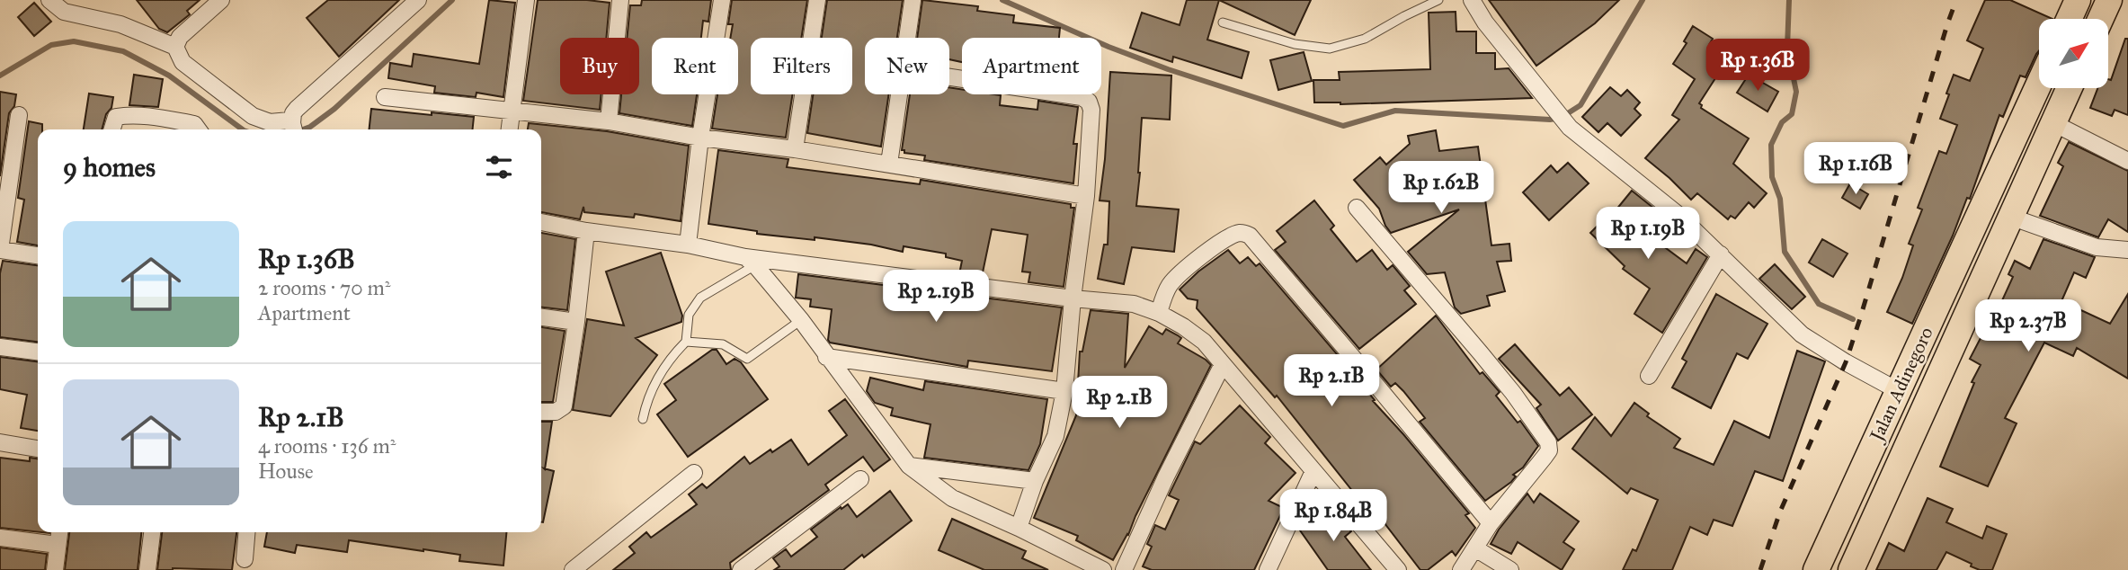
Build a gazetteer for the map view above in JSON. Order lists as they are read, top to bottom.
{
  "streets": {
    "highway": ["Jalan Adinegoro"]
  },
  "north": "top right",
  "page": {
    "chip": [
      "Buy",
      "Rent",
      "Filters",
      "New",
      "Apartment"
    ],
    "price": [
      "Rp 1.36B",
      "Rp 1.16B",
      "Rp 1.62B",
      "Rp 1.19B",
      "Rp 2.19B",
      "Rp 2.37B",
      "Rp 2.1B",
      "Rp 2.1B",
      "Rp 1.84B"
    ],
    "heading": "9 homes",
    "list": [
      {
        "name": "Rp 1.36B",
        "note": "2 rooms · 70 m² · Apartment"
      },
      {
        "name": "Rp 2.1B",
        "note": "4 rooms · 136 m² · House"
      }
    ]
  }
}
